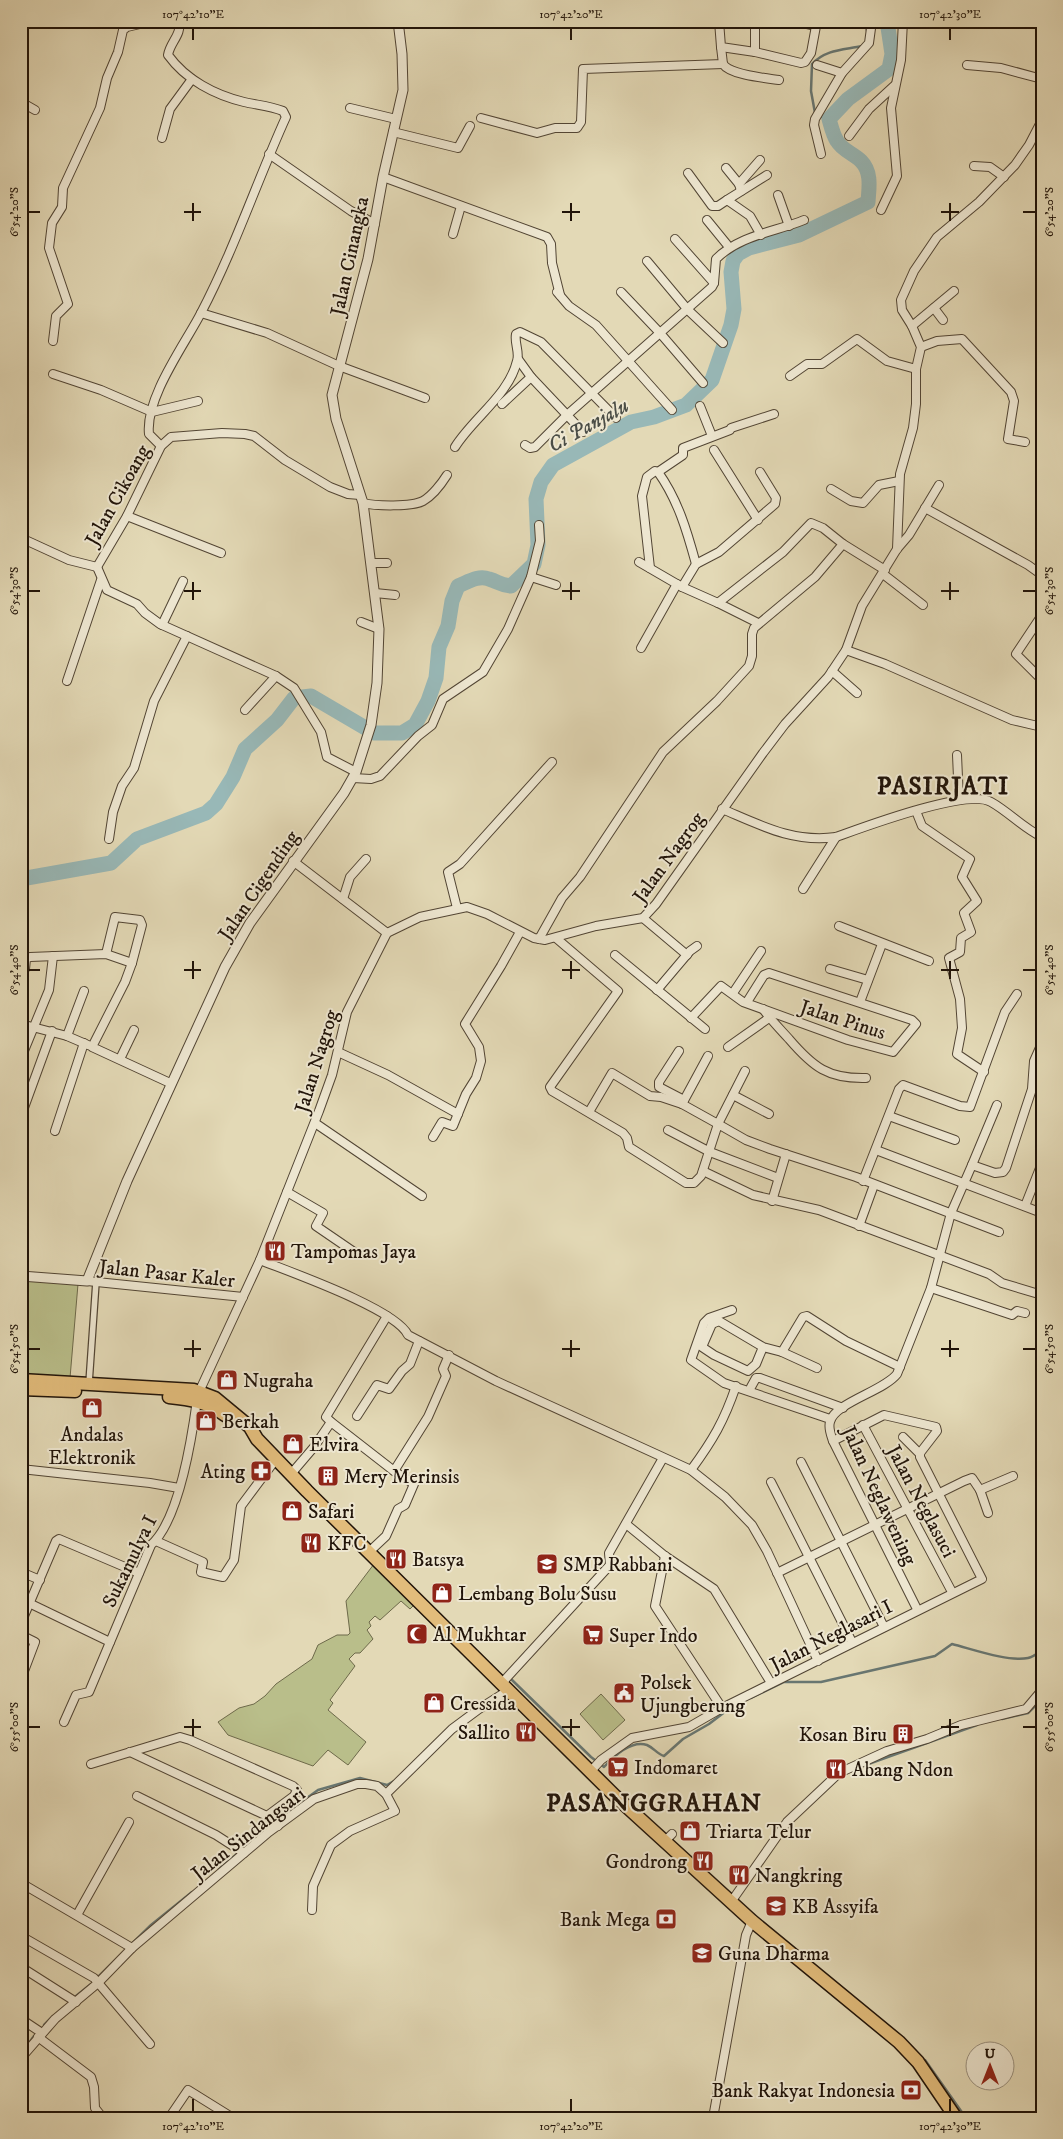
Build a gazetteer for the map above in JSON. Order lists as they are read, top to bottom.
{
  "streets": {
    "street": [
      "Jalan Cinangka",
      "Jalan Cikoang",
      "Jalan Nagrog",
      "Jalan Cigending",
      "Jalan Pinus",
      "Jalan Pasar Kaler",
      "Jalan Neglawening",
      "Jalan Neglasuci",
      "Sukamulya I",
      "Jalan Neglasari I",
      "Jalan Sindangsari"
    ]
  },
  "crossings": [
    ["Jalan Cinangka", "Jalan Cikoang"],
    ["Jalan Cinangka", "Jalan Cigending"],
    ["Jalan Cikoang", "Jalan Cigending"],
    ["Jalan Nagrog", "Jalan Pasar Kaler"],
    ["Jalan Nagrog", "Sukamulya I"],
    ["Jalan Cigending", "Jalan Pasar Kaler"],
    ["Jalan Neglawening", "Jalan Neglasari I"],
    ["Jalan Neglasuci", "Jalan Neglasari I"]
  ],
  "districts": ["PASIRJATI", "PASANGGRAHAN"],
  "water": ["Ci Panjalu"],
  "places": {
    "restaurant": [
      "Tampomas Jaya",
      "KFC",
      "Batsya",
      "Sallito",
      "Abang Ndon",
      "Gondrong",
      "Nangkring"
    ],
    "shop": [
      "Nugraha",
      "Andalas Elektronik",
      "Berkah",
      "Elvira",
      "Safari",
      "Lembang Bolu Susu",
      "Cressida",
      "Triarta Telur"
    ],
    "pharmacy": ["Ating"],
    "building": ["Mery Merinsis", "Kosan Biru"],
    "school or university": ["SMP Rabbani", "KB Assyifa", "Guna Dharma"],
    "mosque": ["Al Mukhtar"],
    "supermarket": ["Super Indo", "Indomaret"],
    "public building": ["Polsek Ujungberung"],
    "bank": ["Bank Mega", "Bank Rakyat Indonesia"]
  },
  "north": "top",
  "coordinates": [
    "107°42'10\"E",
    "107°42'20\"E",
    "107°42'30\"E",
    "6°54'20\"S",
    "6°54'30\"S",
    "6°54'40\"S",
    "6°54'50\"S",
    "6°55'00\"S"
  ]
}
